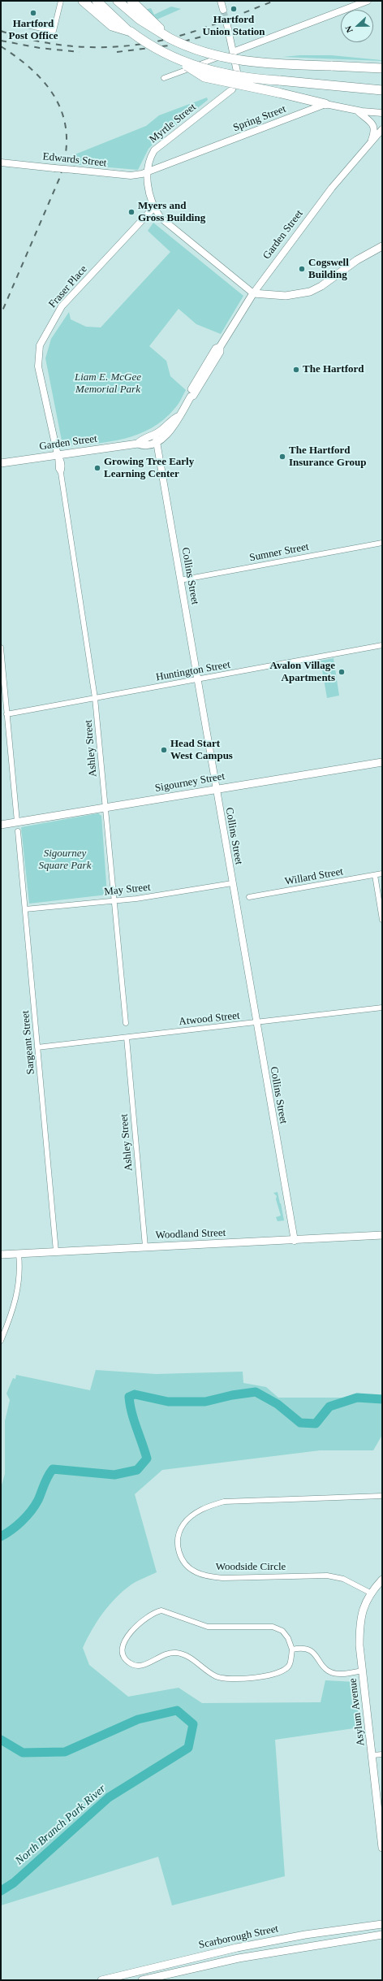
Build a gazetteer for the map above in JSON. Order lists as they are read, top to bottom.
{
  "streets": {
    "main road": [
      "Garden Street",
      "Sigourney Street",
      "Woodland Street",
      "Asylum Avenue",
      "Scarborough Street"
    ],
    "street": [
      "Spring Street",
      "Myrtle Street",
      "Edwards Street",
      "Fraser Place",
      "Sumner Street",
      "Collins Street",
      "Huntington Street",
      "Ashley Street",
      "Willard Street",
      "May Street",
      "Atwood Street",
      "Sargeant Street",
      "Woodside Circle"
    ]
  },
  "crossings": [
    ["Spring Street", "Myrtle Street"],
    ["Spring Street", "Edwards Street"],
    ["Myrtle Street", "Edwards Street"],
    ["Myrtle Street", "Garden Street"],
    ["Myrtle Street", "Fraser Place"],
    ["Garden Street", "Fraser Place"],
    ["Garden Street", "Collins Street"],
    ["Garden Street", "Ashley Street"],
    ["Fraser Place", "Ashley Street"],
    ["Sumner Street", "Collins Street"],
    ["Collins Street", "Huntington Street"],
    ["Collins Street", "Sigourney Street"],
    ["Collins Street", "May Street"],
    ["Collins Street", "Atwood Street"],
    ["Collins Street", "Woodland Street"],
    ["Huntington Street", "Ashley Street"],
    ["Ashley Street", "Sigourney Street"],
    ["Ashley Street", "May Street"],
    ["Ashley Street", "Atwood Street"],
    ["Ashley Street", "Woodland Street"],
    ["May Street", "Sargeant Street"],
    ["Atwood Street", "Sargeant Street"],
    ["Sargeant Street", "Woodland Street"],
    ["Woodside Circle", "Asylum Avenue"]
  ],
  "water": ["North Branch Park River"],
  "parks": ["Liam E. McGee Memorial Park", "Sigourney Square Park"],
  "places": [
    "Hartford Union Station",
    "Hartford Post Office",
    "Myers and Gross Building",
    "Cogswell Building",
    "The Hartford",
    "The Hartford Insurance Group",
    "Growing Tree Early Learning Center",
    "Avalon Village Apartments",
    "Head Start West Campus"
  ],
  "north": "left"
}
